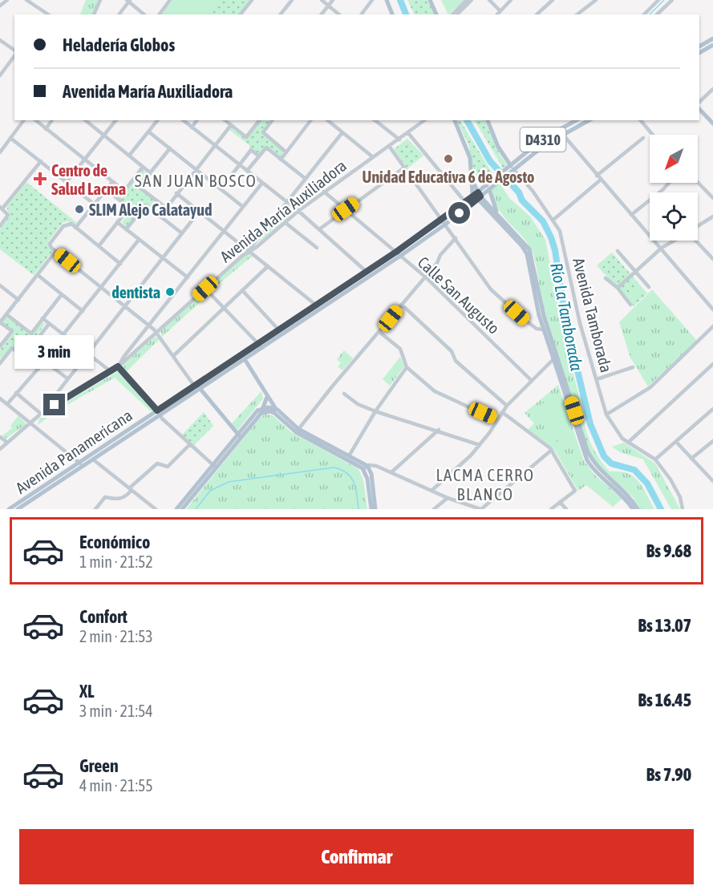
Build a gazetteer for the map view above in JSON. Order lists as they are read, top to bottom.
{
  "streets": {
    "main road": ["D4310", "Avenida Tamborada", "Avenida Panamericana"],
    "street": ["Avenida María Auxiliadora", "Calle San Augusto"]
  },
  "crossings": [
    ["Avenida María Auxiliadora", "Calle San Augusto"],
    ["Calle San Augusto", "Avenida Panamericana"],
    ["Avenida Tamborada", "Avenida Panamericana"]
  ],
  "districts": ["SAN JUAN BOSCO", "LACMA CERRO BLANCO"],
  "water": ["Río La Tamborada"],
  "places": {
    "other": ["Unidad Educativa 6 de Agosto", "SLIM Alejo Calatayud", "dentista"],
    "health": ["Centro de Salud Lacma"]
  },
  "north": "bottom left",
  "page": {
    "banner": ["Heladería Globos", "Avenida María Auxiliadora"],
    "bubble": "3 min",
    "list": [
      {
        "name": "Económico",
        "note": "1 min · 21:52",
        "value": "Bs 9.68"
      },
      {
        "name": "Confort",
        "note": "2 min · 21:53",
        "value": "Bs 13.07"
      },
      {
        "name": "XL",
        "note": "3 min · 21:54",
        "value": "Bs 16.45"
      },
      {
        "name": "Green",
        "note": "4 min · 21:55",
        "value": "Bs 7.90"
      }
    ],
    "buttons": "Confirmar"
  }
}
